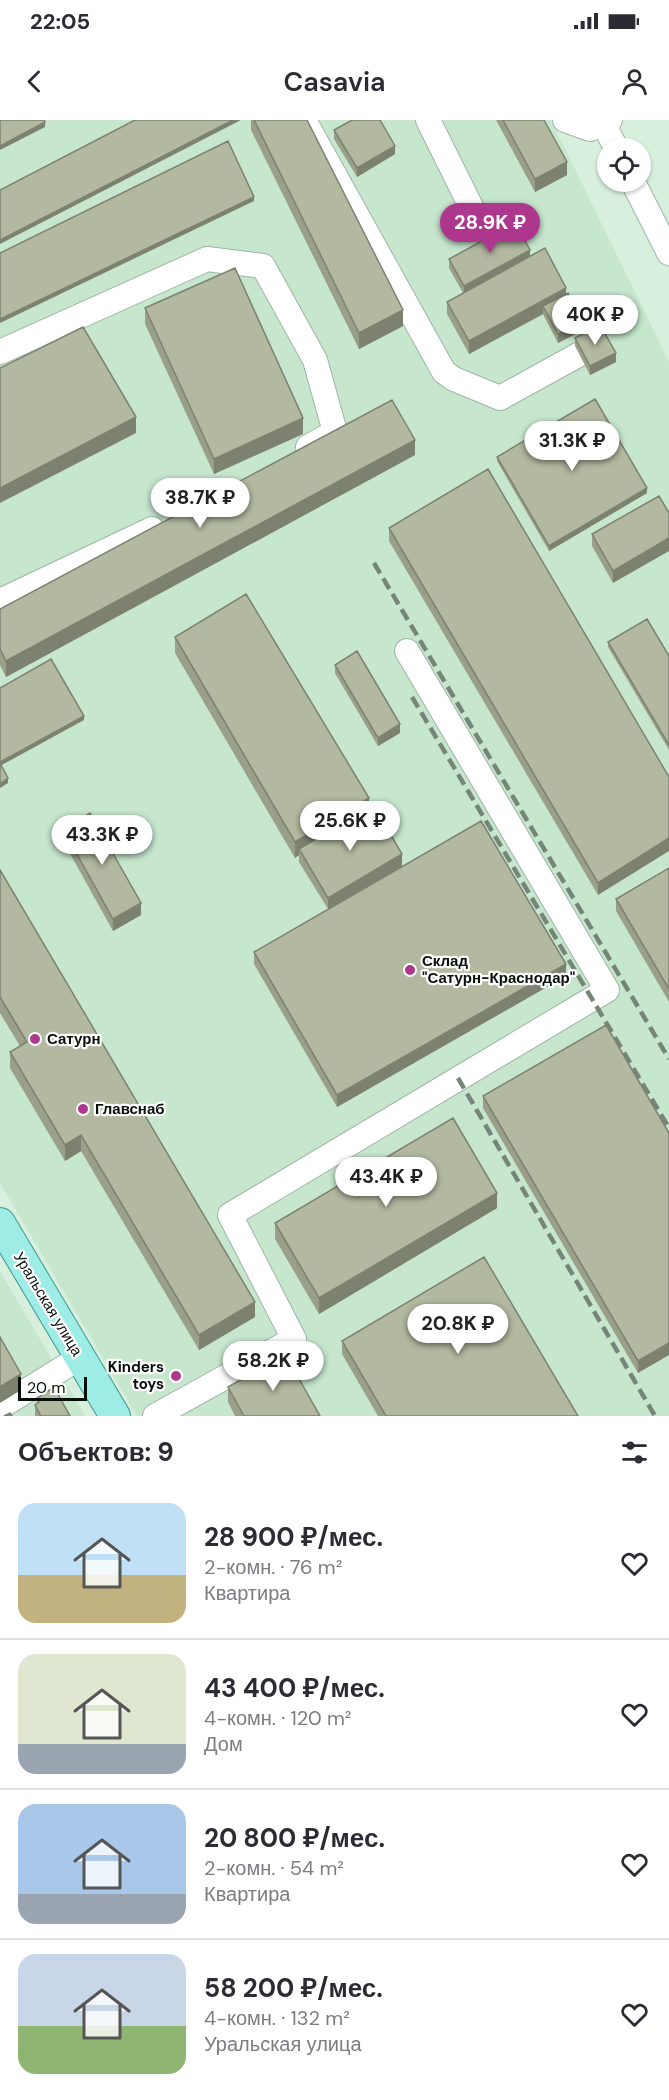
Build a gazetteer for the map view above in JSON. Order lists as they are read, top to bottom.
{
  "streets": {
    "main road": ["Уральская улица"]
  },
  "places": [
    "Склад \"Сатурн-Краснодар\"",
    "Сатурн",
    "Главснаб",
    "Kinders toys"
  ],
  "scale_bar": "20 m",
  "page": {
    "status": "22:05",
    "header": "Casavia",
    "price": [
      "28.9K ₽",
      "40K ₽",
      "31.3K ₽",
      "38.7K ₽",
      "25.6K ₽",
      "43.3K ₽",
      "43.4K ₽",
      "20.8K ₽",
      "58.2K ₽"
    ],
    "scale": "20 m",
    "heading": "Объектов: 9",
    "list": [
      {
        "name": "28 900 ₽/мес.",
        "note": "2-комн. · 76 m² · Квартира"
      },
      {
        "name": "43 400 ₽/мес.",
        "note": "4-комн. · 120 m² · Дом"
      },
      {
        "name": "20 800 ₽/мес.",
        "note": "2-комн. · 54 m² · Квартира"
      },
      {
        "name": "58 200 ₽/мес.",
        "note": "4-комн. · 132 m² · Уральская улица"
      }
    ]
  }
}
